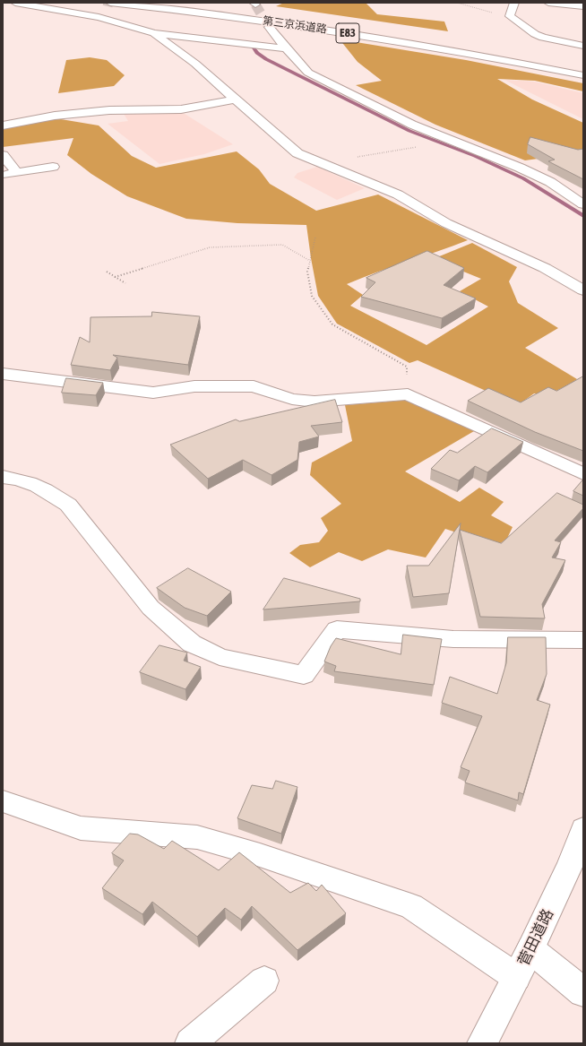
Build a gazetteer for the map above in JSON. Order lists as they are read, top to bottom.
{
  "streets": {
    "main road": ["第三京浜道路", "E83", "菅田道路"]
  }
}
